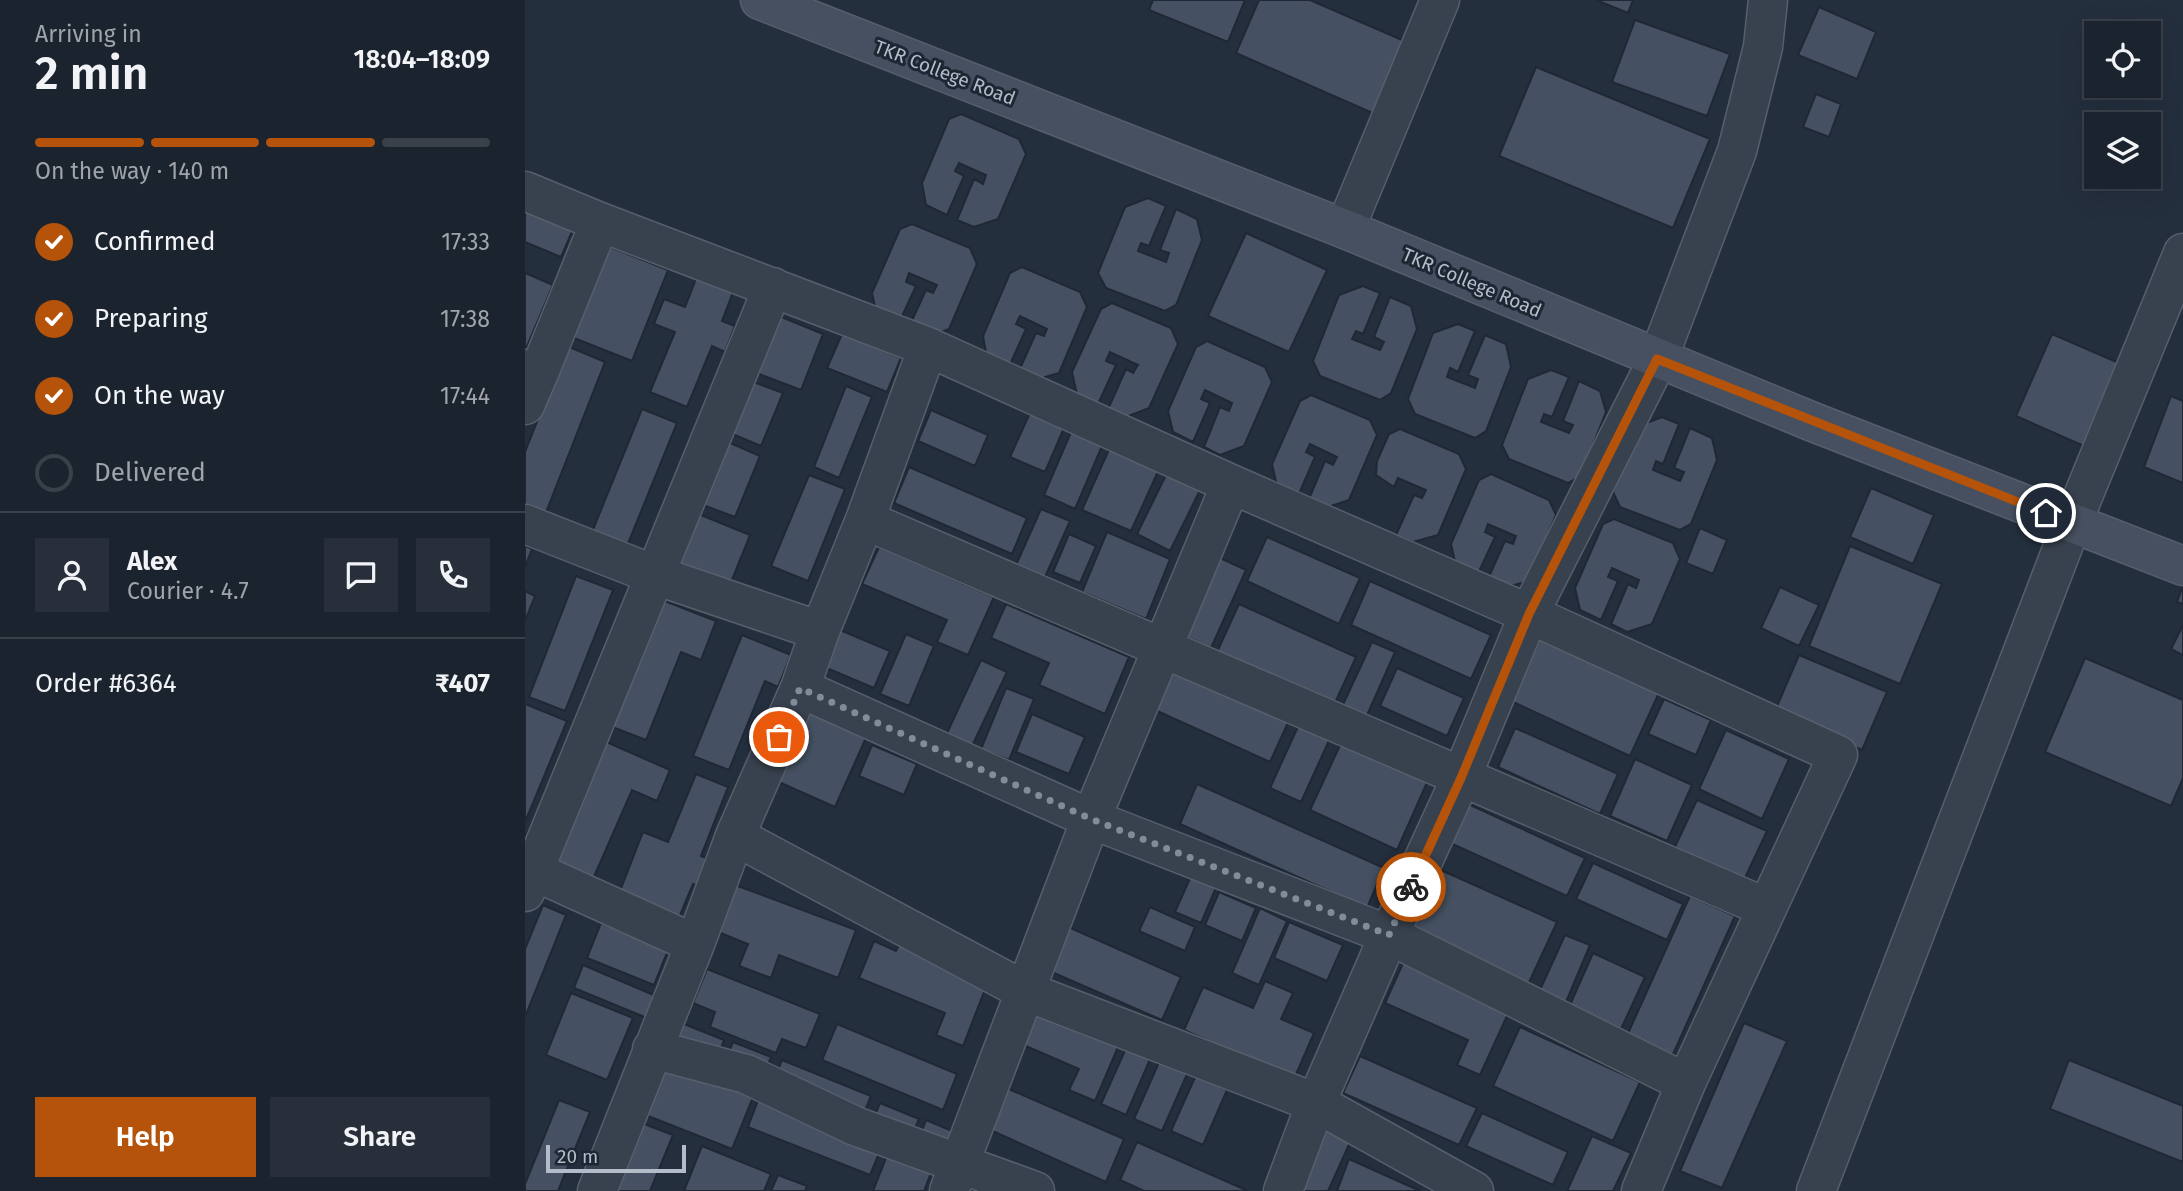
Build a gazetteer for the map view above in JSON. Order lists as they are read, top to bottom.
{
  "streets": {
    "street": ["TKR College Road"]
  },
  "scale_bar": "20 m",
  "page": {
    "heading": ["2 min", "Arriving in", "18:04–18:09"],
    "panel": [
      "Alex",
      "Courier · 4.7",
      "Order #6364",
      "₹407"
    ],
    "bar": "On the way · 140 m",
    "list": [
      ["Confirmed", "17:33"],
      ["Preparing", "17:38"],
      ["On the way", "17:44"],
      "Delivered"
    ],
    "buttons": ["Help", "Share"],
    "scale": "20 m"
  }
}
